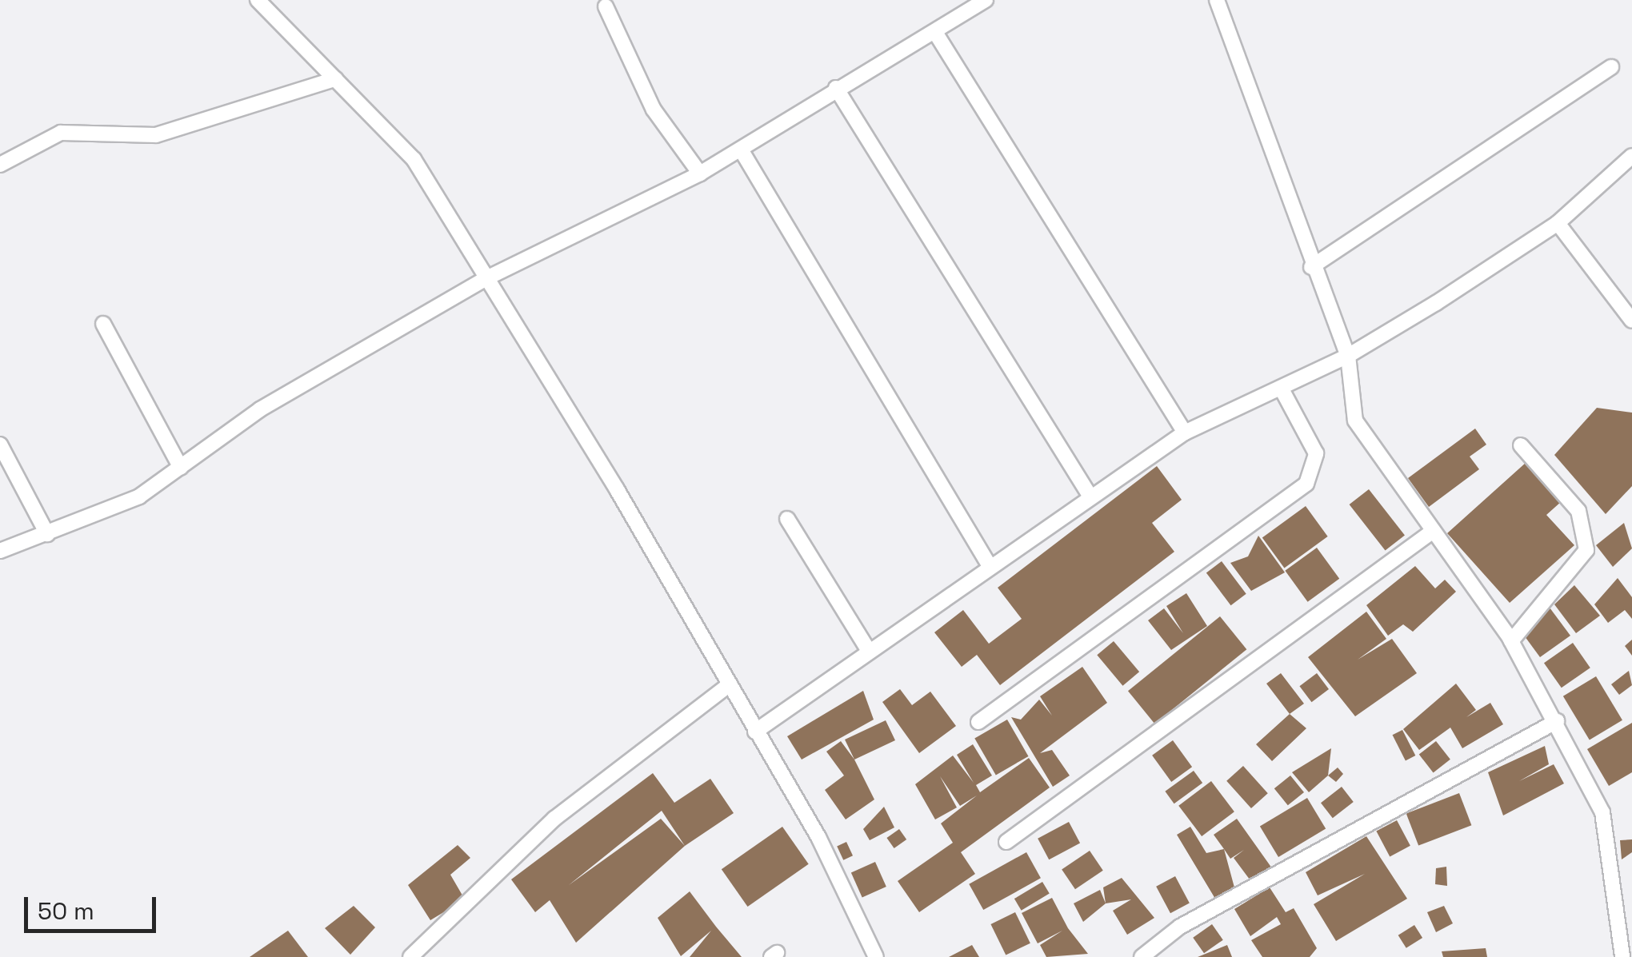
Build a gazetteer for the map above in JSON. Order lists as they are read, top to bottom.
{
  "scale_bar": "50 m"
}
